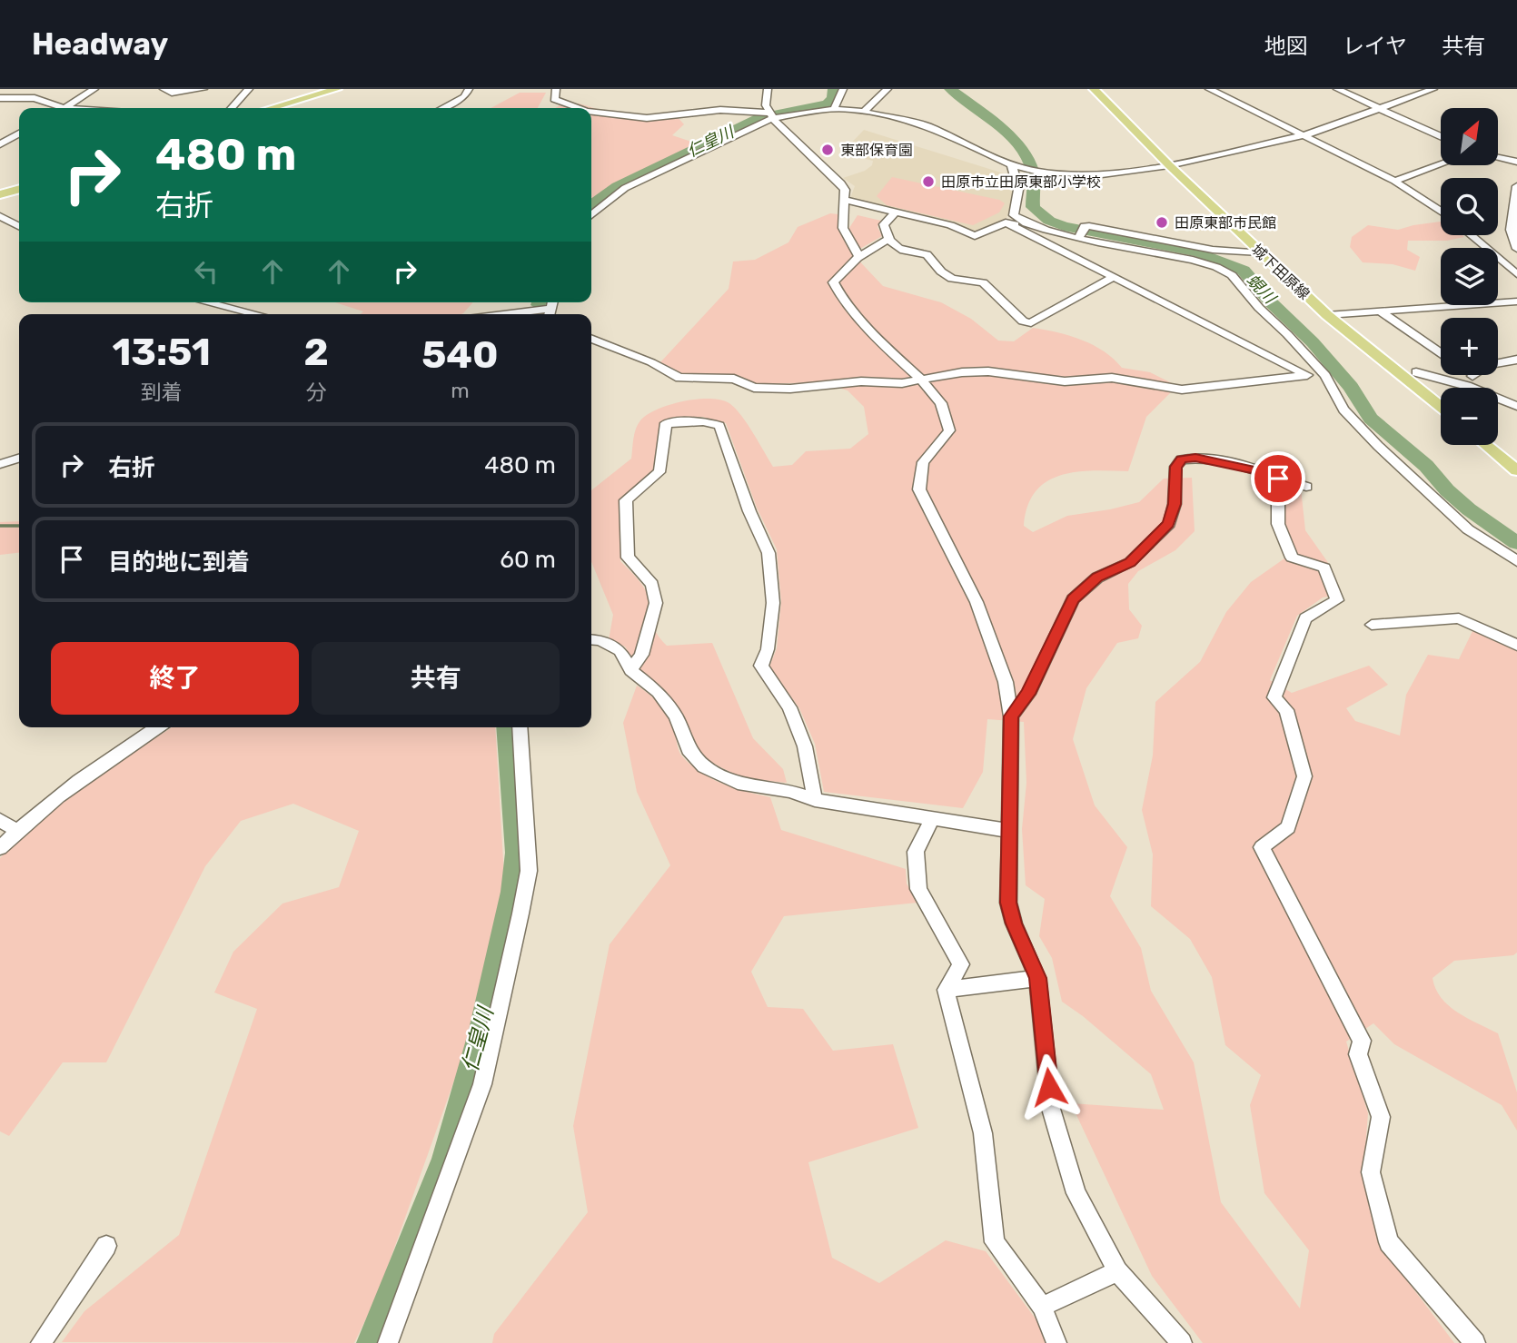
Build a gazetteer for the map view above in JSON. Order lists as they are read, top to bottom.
{
  "streets": {
    "main road": ["城下田原線"]
  },
  "water": ["仁皇川", "蜆川"],
  "places": ["東部保育園", "田原市立田原東部小学校", "田原東部市民館"],
  "north": "top right",
  "page": {
    "header": "Headway",
    "nav": ["地図", "レイヤ", "共有"],
    "map_buttons": ["+", "−"],
    "turn": ["480 m", "右折"],
    "eta": [
      "13:51",
      "到着",
      "2",
      "分",
      "540",
      "m"
    ],
    "list": [
      {
        "name": "右折",
        "value": "480 m"
      },
      {
        "name": "目的地に到着",
        "value": "60 m"
      }
    ],
    "buttons": ["終了", "共有"]
  }
}
